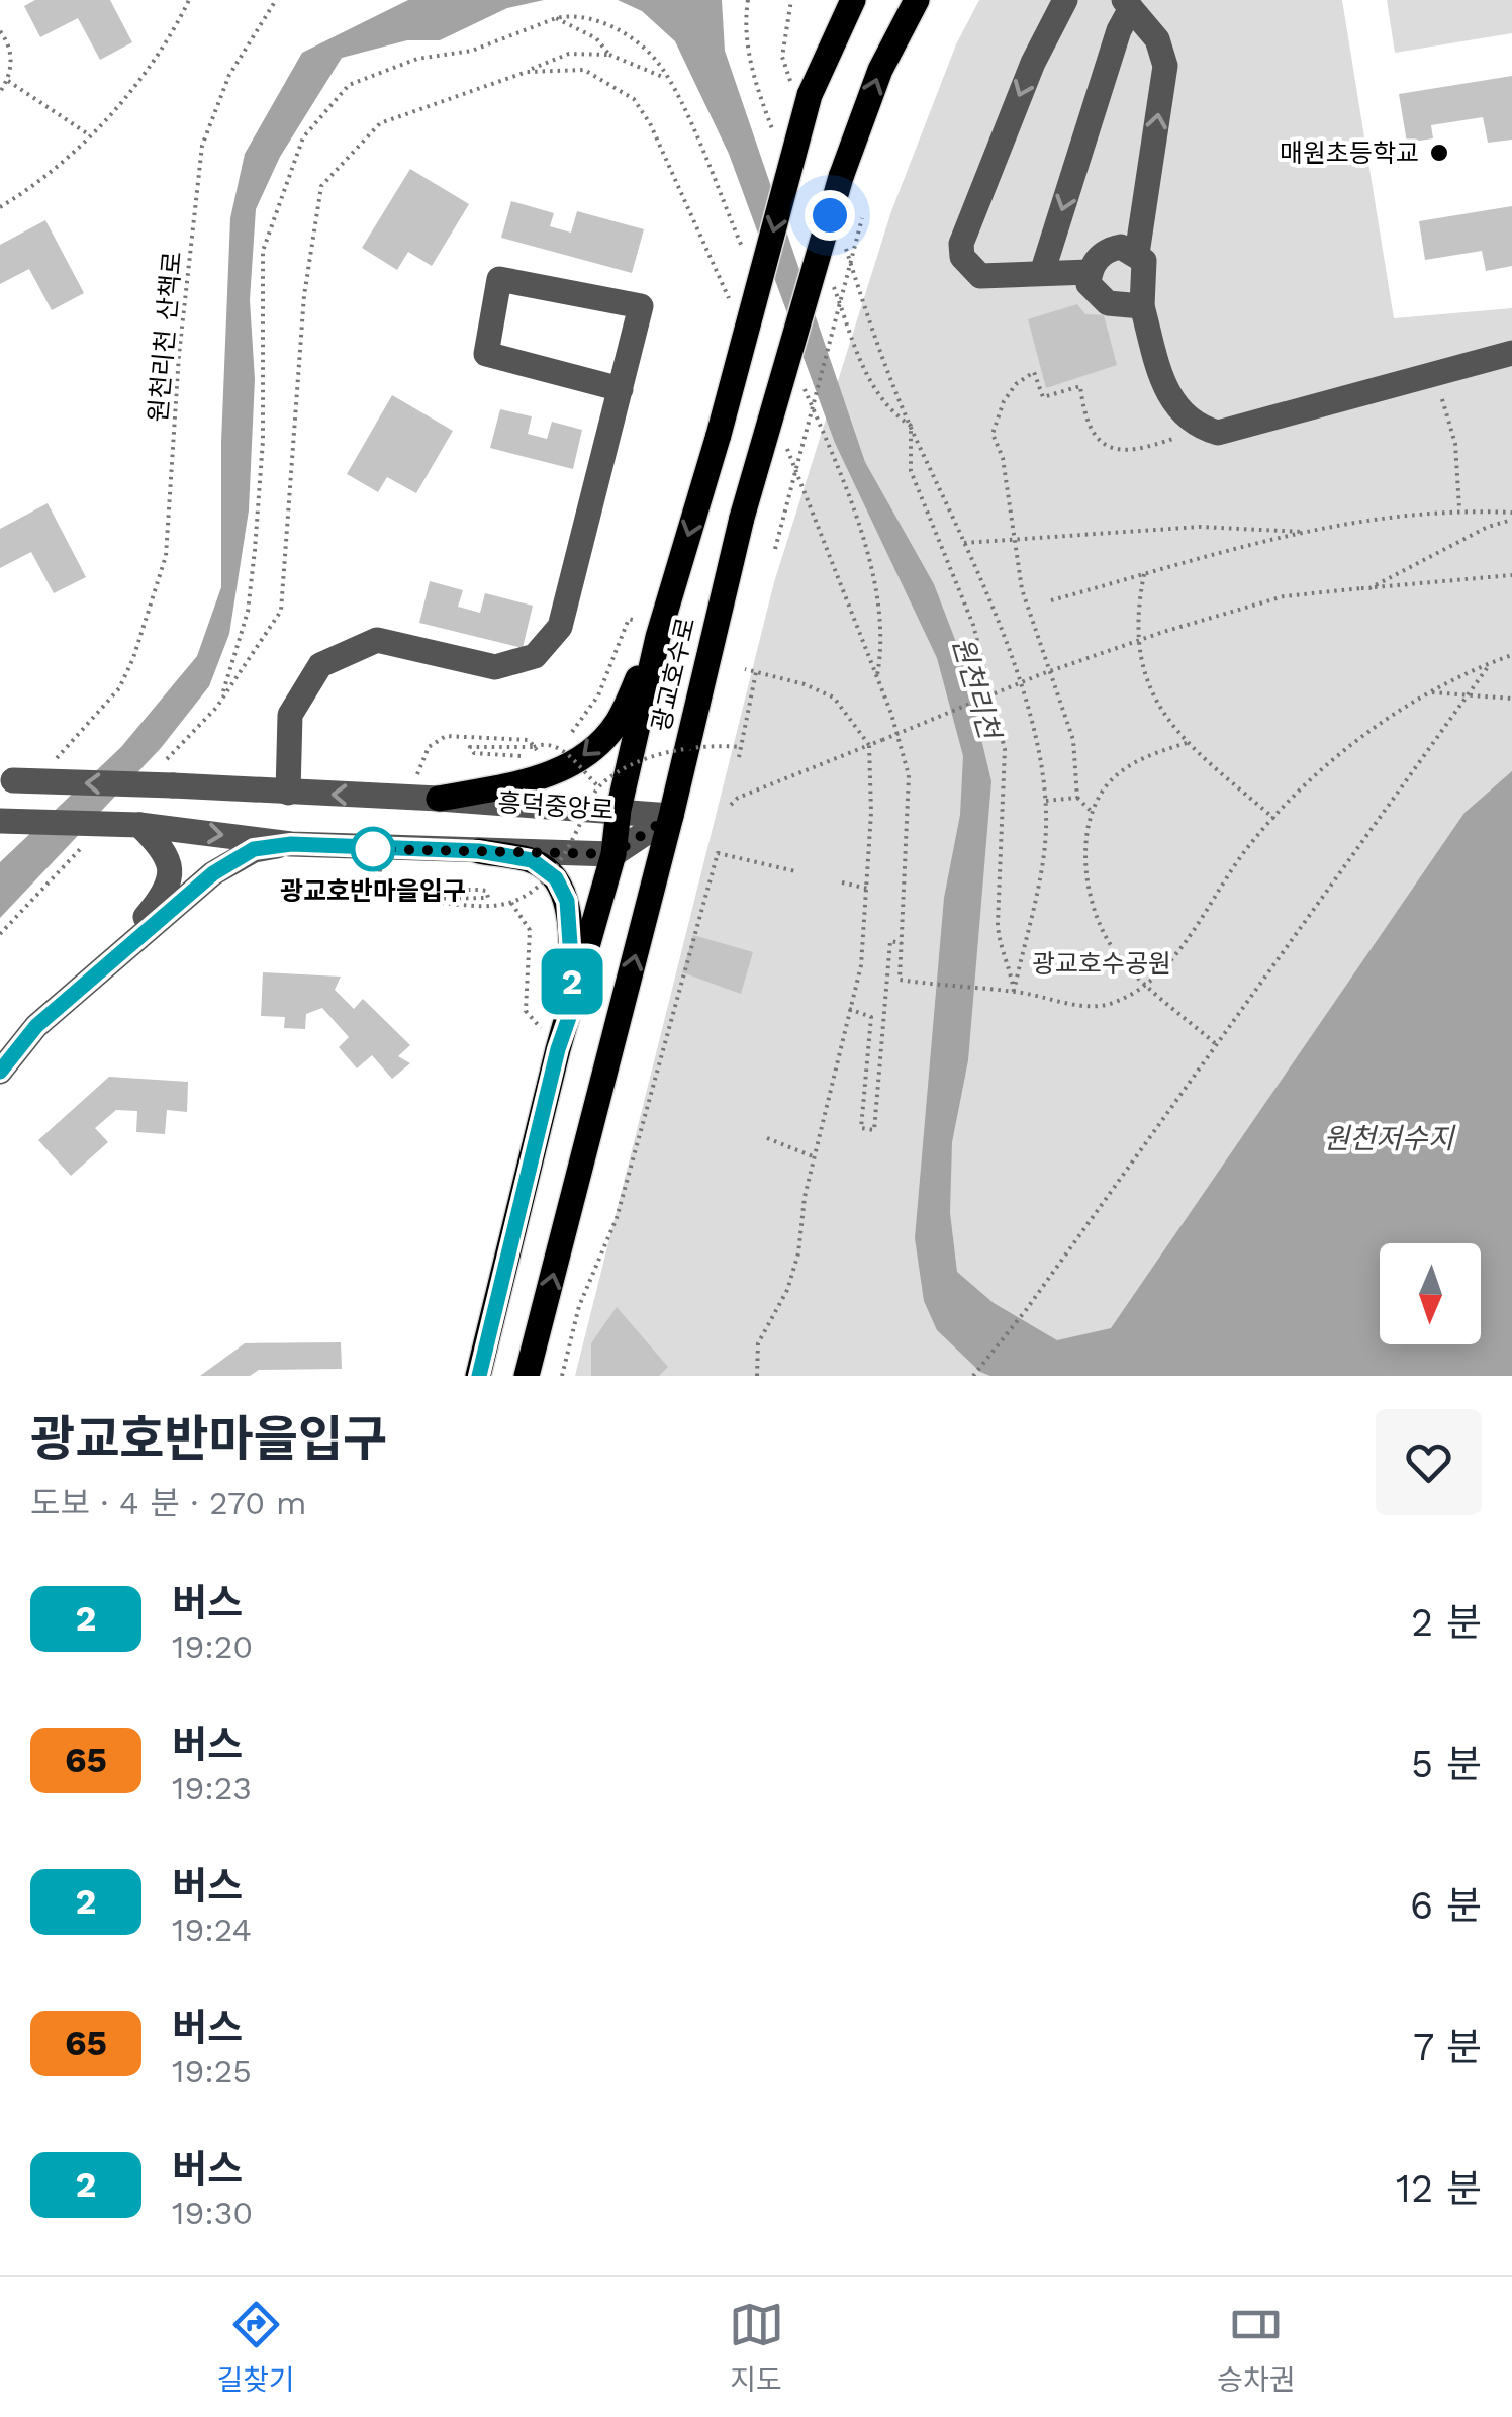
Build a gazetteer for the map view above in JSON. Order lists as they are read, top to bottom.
{
  "streets": {
    "main road": ["광교호수로"],
    "street": ["흥덕중앙로"],
    "path": ["원천리천 산책로"]
  },
  "crossings": [
    ["광교호수로", "흥덕중앙로"]
  ],
  "water": ["원천리천", "원천저수지"],
  "parks": ["광교호수공원"],
  "places": ["매원초등학교", "광교호반마을입구"],
  "lines": ["bus line 2"],
  "north": "bottom",
  "page": {
    "on_map": "2",
    "heading": ["광교호반마을입구", "도보 · 4 분 · 270 m"],
    "list": [
      {
        "mark": "2",
        "name": "버스",
        "note": "19:20",
        "value": "2 분"
      },
      {
        "mark": "65",
        "name": "버스",
        "note": "19:23",
        "value": "5 분"
      },
      {
        "mark": "2",
        "name": "버스",
        "note": "19:24",
        "value": "6 분"
      },
      {
        "mark": "65",
        "name": "버스",
        "note": "19:25",
        "value": "7 분"
      },
      {
        "mark": "2",
        "name": "버스",
        "note": "19:30",
        "value": "12 분"
      }
    ],
    "tabs": ["길찾기", "지도", "승차권"]
  }
}
